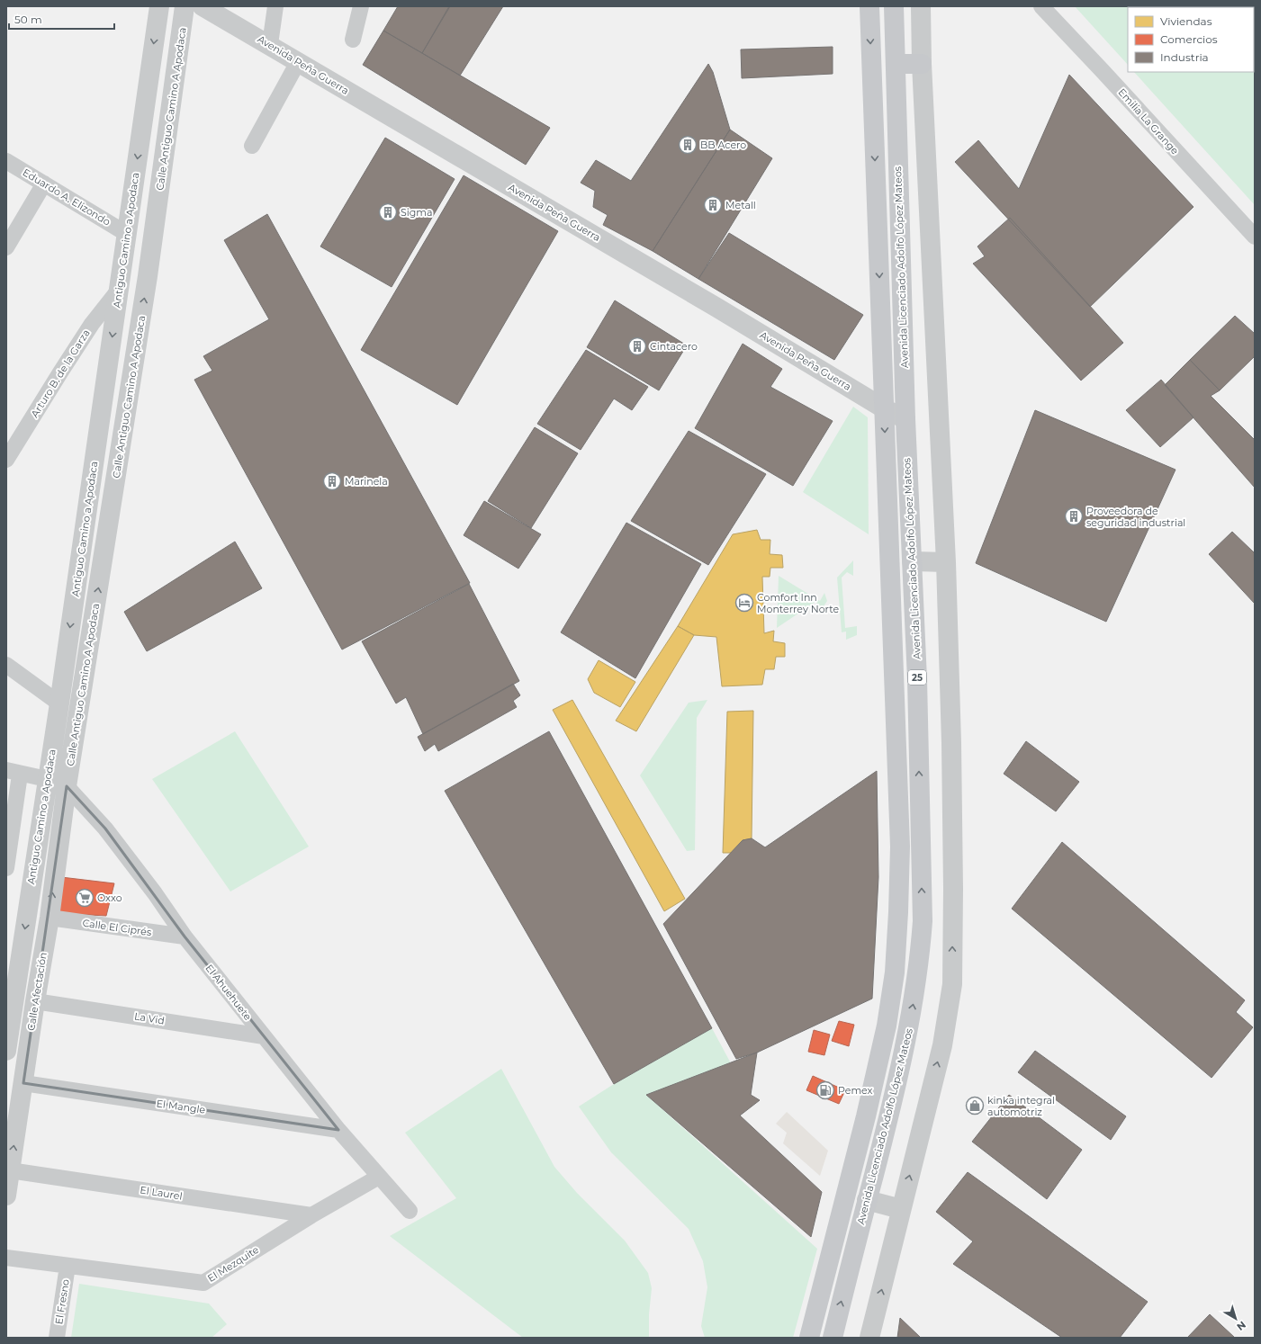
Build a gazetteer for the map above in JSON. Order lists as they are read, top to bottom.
{
  "streets": {
    "main road": ["Avenida Licenciado Adolfo López Mateos", "25"],
    "street": [
      "Avenida Peña Guerra",
      "Calle Antiguo Camino A Apodaca",
      "Emilia La Grange",
      "Eduardo A. Elizondo",
      "Antiguo Camino a Apodaca",
      "Arturo B. de la Garza",
      "Calle El Ciprés",
      "Calle Afectación",
      "El Ahuehuete",
      "La Vid",
      "El Mangle",
      "El Laurel",
      "El Mezquite",
      "El Fresno"
    ]
  },
  "crossings": [
    ["Avenida Peña Guerra", "Avenida Licenciado Adolfo López Mateos"],
    ["Calle Antiguo Camino A Apodaca", "Calle Afectación"],
    ["Calle Antiguo Camino A Apodaca", "El Ahuehuete"],
    ["Eduardo A. Elizondo", "Antiguo Camino a Apodaca"],
    ["Antiguo Camino a Apodaca", "Arturo B. de la Garza"],
    ["Antiguo Camino a Apodaca", "El Ahuehuete"],
    ["Calle El Ciprés", "Calle Afectación"],
    ["Calle El Ciprés", "El Ahuehuete"],
    ["Calle Afectación", "El Ahuehuete"],
    ["Calle Afectación", "La Vid"],
    ["Calle Afectación", "El Mangle"],
    ["Calle Afectación", "El Laurel"],
    ["El Ahuehuete", "La Vid"],
    ["El Ahuehuete", "El Mangle"],
    ["El Ahuehuete", "El Mezquite"],
    ["El Laurel", "El Mezquite"],
    ["El Mezquite", "El Fresno"]
  ],
  "one_way": ["Calle Antiguo Camino A Apodaca", "Antiguo Camino a Apodaca"],
  "places": {
    "building": [
      "BB Acero",
      "Metall",
      "Sigma",
      "Cintacero",
      "Marinela",
      "Proveedora de seguridad industrial"
    ],
    "hotel": ["Comfort Inn Monterrey Norte"],
    "supermarket": ["Oxxo"],
    "fuel station": ["Pemex"],
    "shop": ["kinka integral automotriz"]
  },
  "legend": ["Viviendas", "Comercios", "Industria"],
  "scale_bar": "50 m",
  "north": "bottom right"
}
